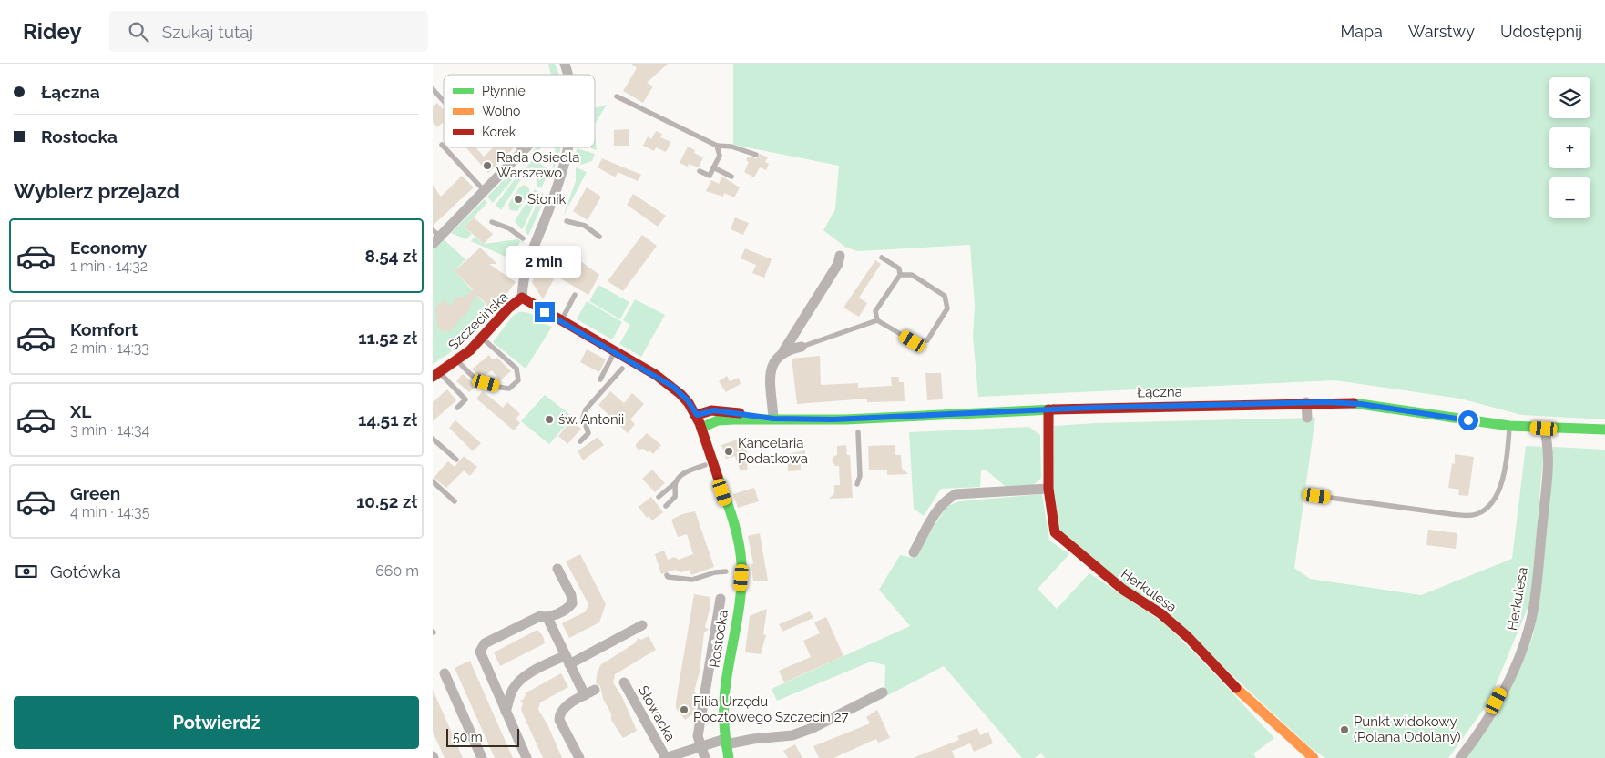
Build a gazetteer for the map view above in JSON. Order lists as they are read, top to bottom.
{
  "streets": {
    "street": [
      "Szczecińska",
      "Łączna",
      "Herkulesa",
      "Rostocka",
      "Słowacka"
    ]
  },
  "crossings": [
    ["Szczecińska", "Rostocka"],
    ["Łączna", "Herkulesa"],
    ["Łączna", "Rostocka"],
    ["Rostocka", "Słowacka"]
  ],
  "places": [
    "Rada Osiedla Warszewo",
    "Słonik",
    "św. Antonii",
    "Kancelaria Podatkowa",
    "Filia Urzędu Pocztowego Szczecin 27",
    "Punkt widokowy (Polana Odolany)"
  ],
  "legend": ["Płynnie", "Wolno", "Korek"],
  "scale_bar": "50 m",
  "page": {
    "header": "Ridey",
    "search": "Szukaj tutaj",
    "nav": ["Mapa", "Warstwy", "Udostępnij"],
    "banner": ["Łączna", "Rostocka"],
    "map_buttons": ["+", "−"],
    "heading": "Wybierz przejazd",
    "list": [
      {
        "name": "Economy",
        "note": "1 min · 14:32",
        "value": "8.54 zł"
      },
      {
        "name": "Komfort",
        "note": "2 min · 14:33",
        "value": "11.52 zł"
      },
      {
        "name": "XL",
        "note": "3 min · 14:34",
        "value": "14.51 zł"
      },
      {
        "name": "Green",
        "note": "4 min · 14:35",
        "value": "10.52 zł"
      }
    ],
    "bubble": "2 min",
    "pay": ["Gotówka", "660 m"],
    "buttons": "Potwierdź",
    "scale": "50 m"
  }
}
